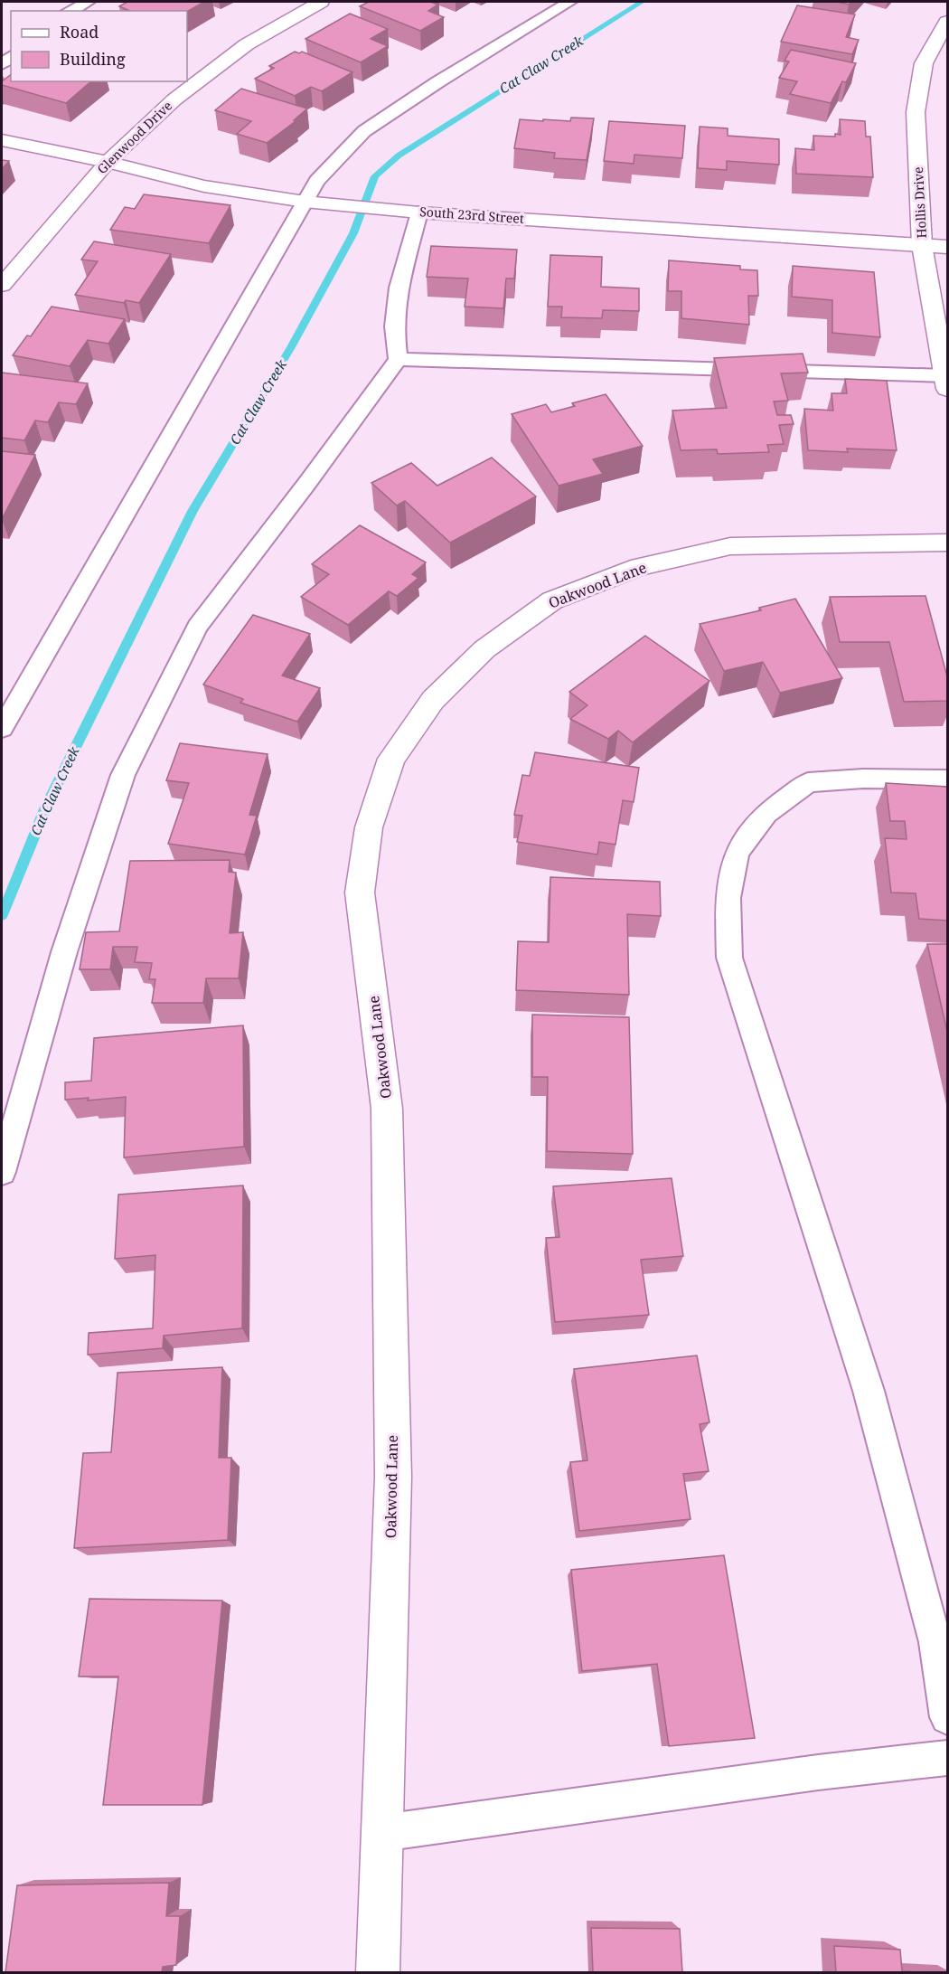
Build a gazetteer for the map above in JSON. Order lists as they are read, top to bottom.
{
  "streets": {
    "street": [
      "Glenwood Drive",
      "Hollis Drive",
      "South 23rd Street",
      "Oakwood Lane"
    ]
  },
  "crossings": [
    ["Glenwood Drive", "South 23rd Street"],
    ["Hollis Drive", "South 23rd Street"]
  ],
  "water": ["Cat Claw Creek"],
  "legend": ["Road", "Building"]
}
